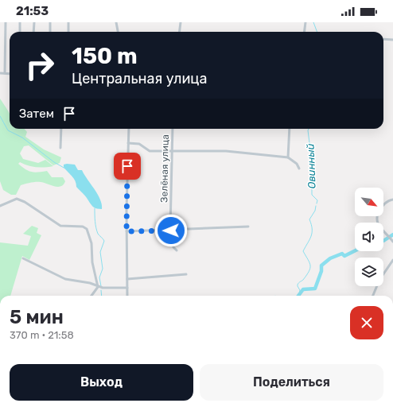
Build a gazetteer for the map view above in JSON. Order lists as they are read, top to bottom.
{
  "streets": {
    "street": ["Зелёная улица"]
  },
  "water": ["Овинный"],
  "north": "bottom right",
  "page": {
    "status": "21:53",
    "turn": ["150 m", "Центральная улица"],
    "then": "Затем",
    "heading": ["5 мин", "370 m · 21:58"],
    "buttons": ["Выход", "Поделиться"]
  }
}
